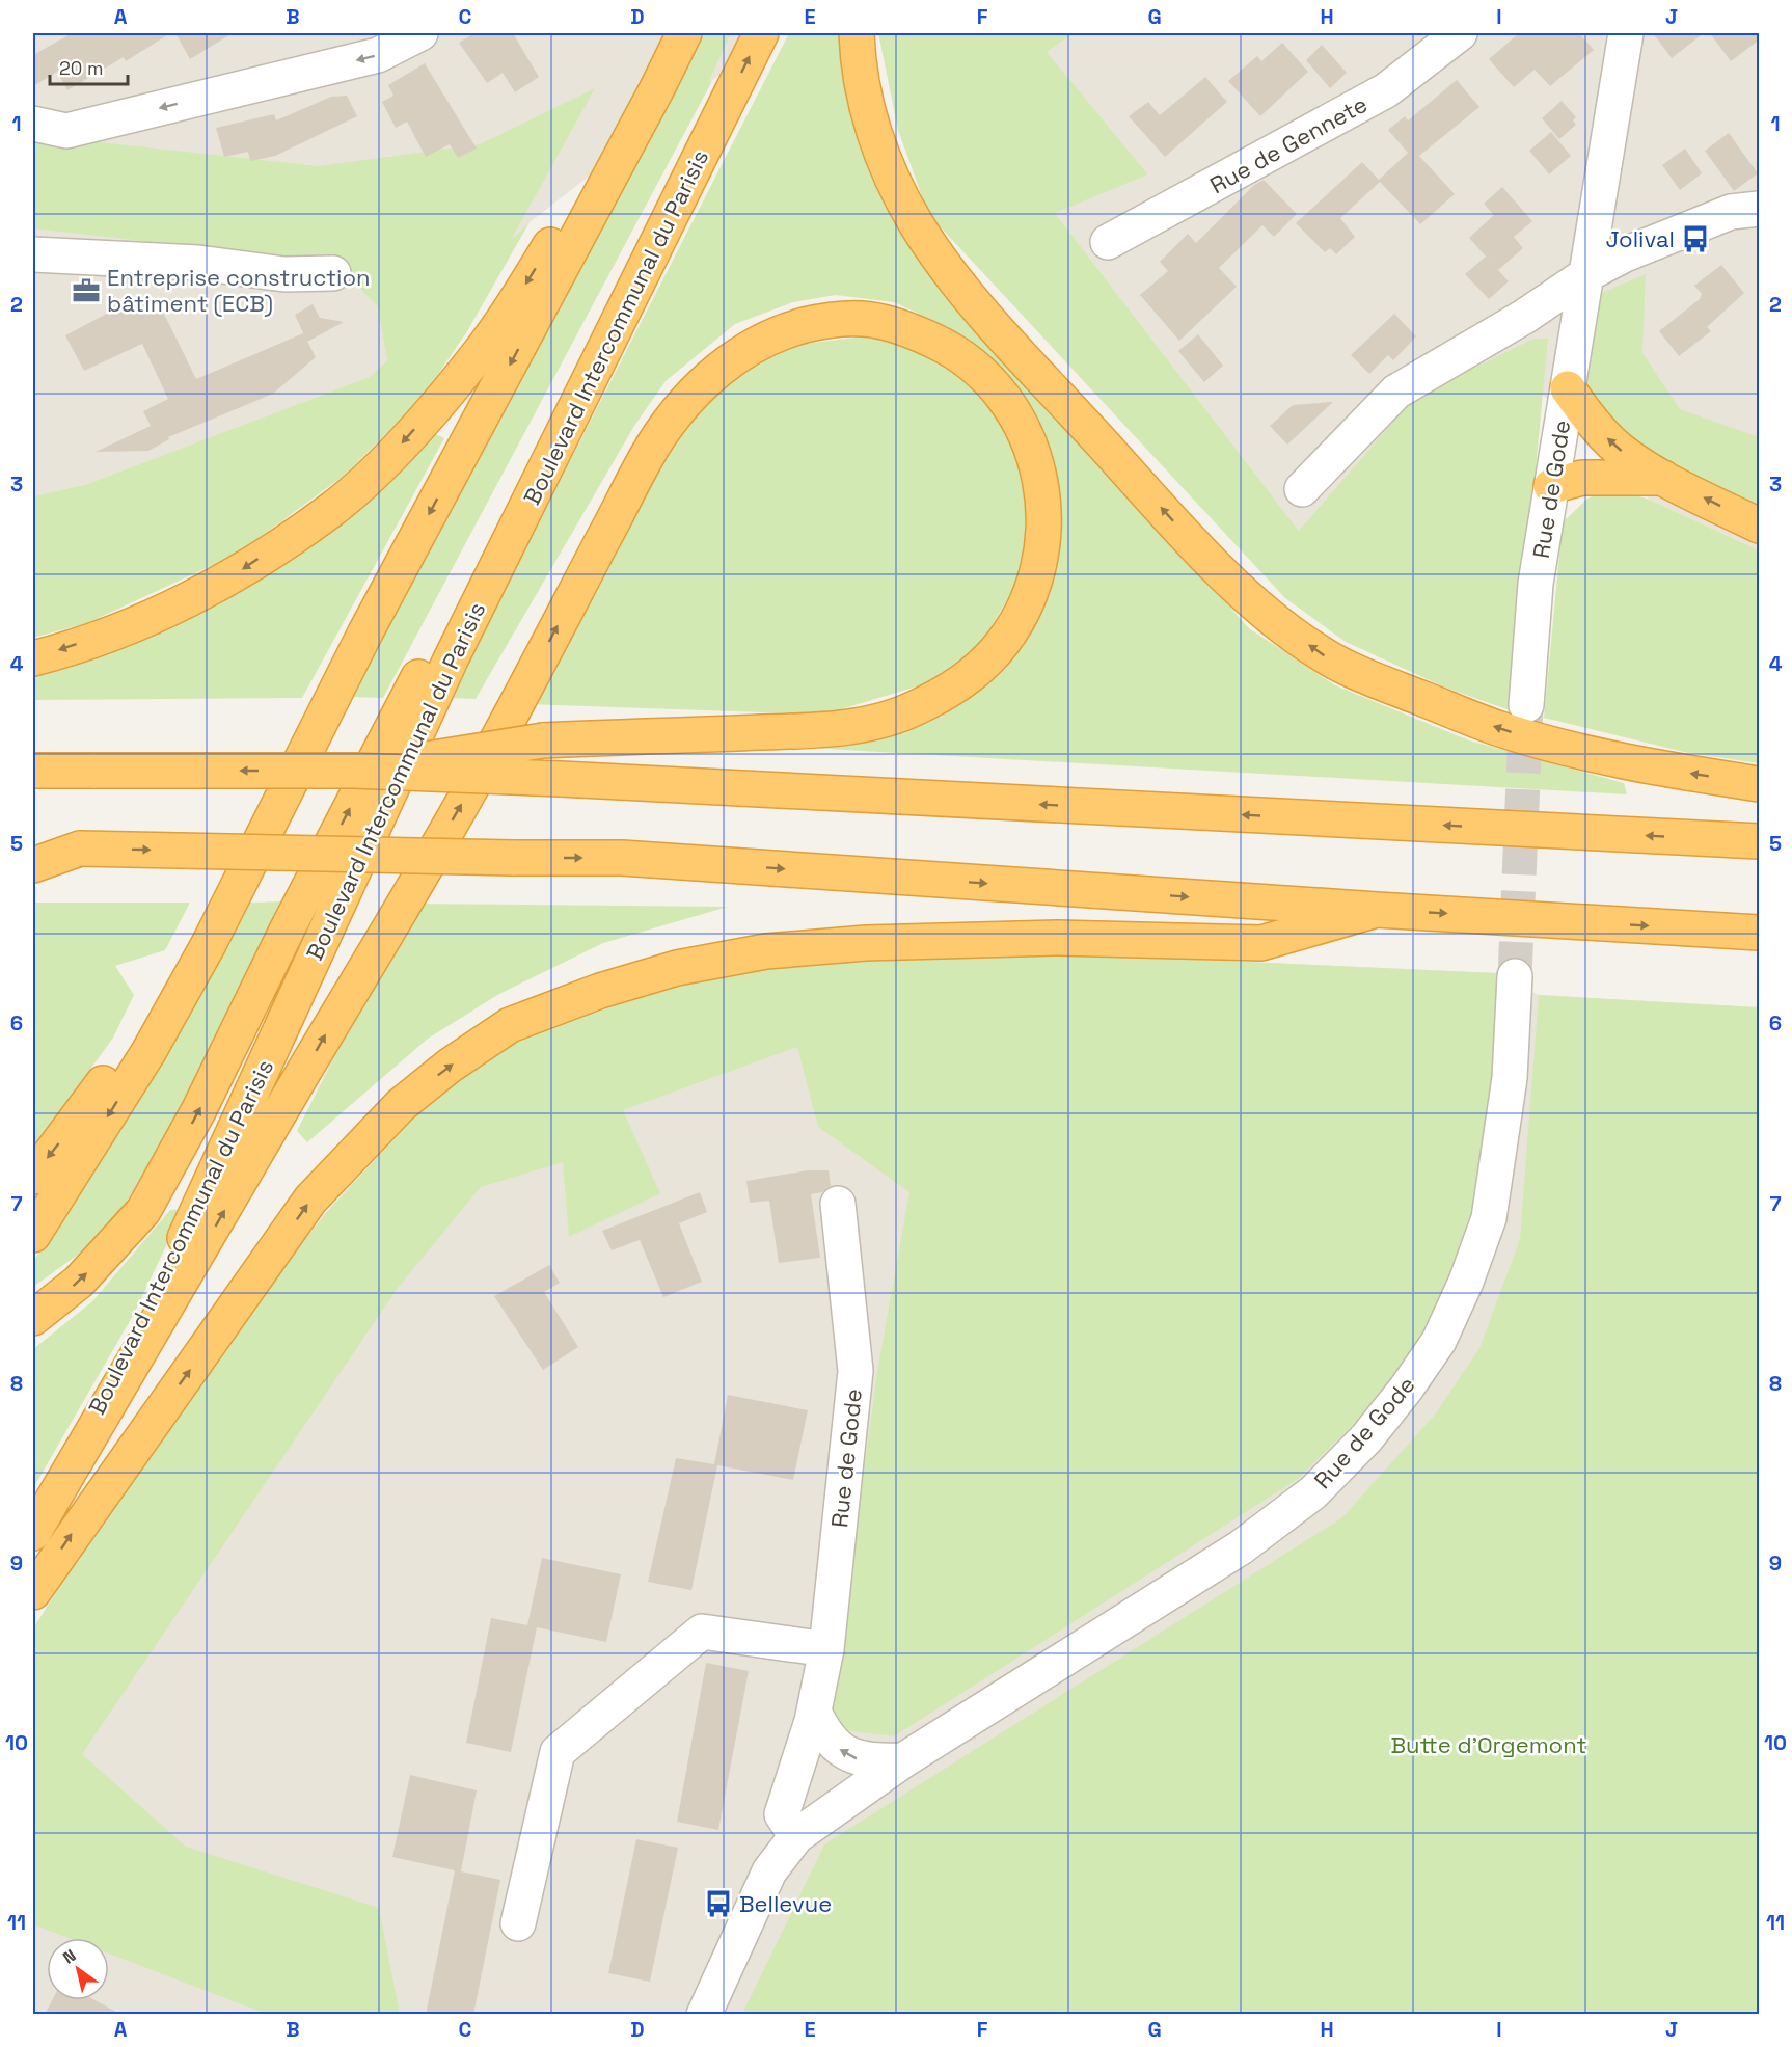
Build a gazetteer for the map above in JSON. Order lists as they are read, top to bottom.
{
  "streets": {
    "highway": ["Boulevard Intercommunal du Parisis"],
    "street": ["Rue de Gennete", "Rue de Gode"]
  },
  "parks": ["Butte d'Orgemont"],
  "places": {
    "bus stop": ["Jolival", "Bellevue"],
    "office": ["Entreprise construction bâtiment (ECB)"]
  },
  "scale_bar": "20 m",
  "north": "top left",
  "grid": {
    "columns": [
      "A",
      "B",
      "C",
      "D",
      "E",
      "F",
      "G",
      "H",
      "I",
      "J"
    ],
    "rows": [
      "1",
      "2",
      "3",
      "4",
      "5",
      "6",
      "7",
      "8",
      "9",
      "10",
      "11"
    ]
  }
}
